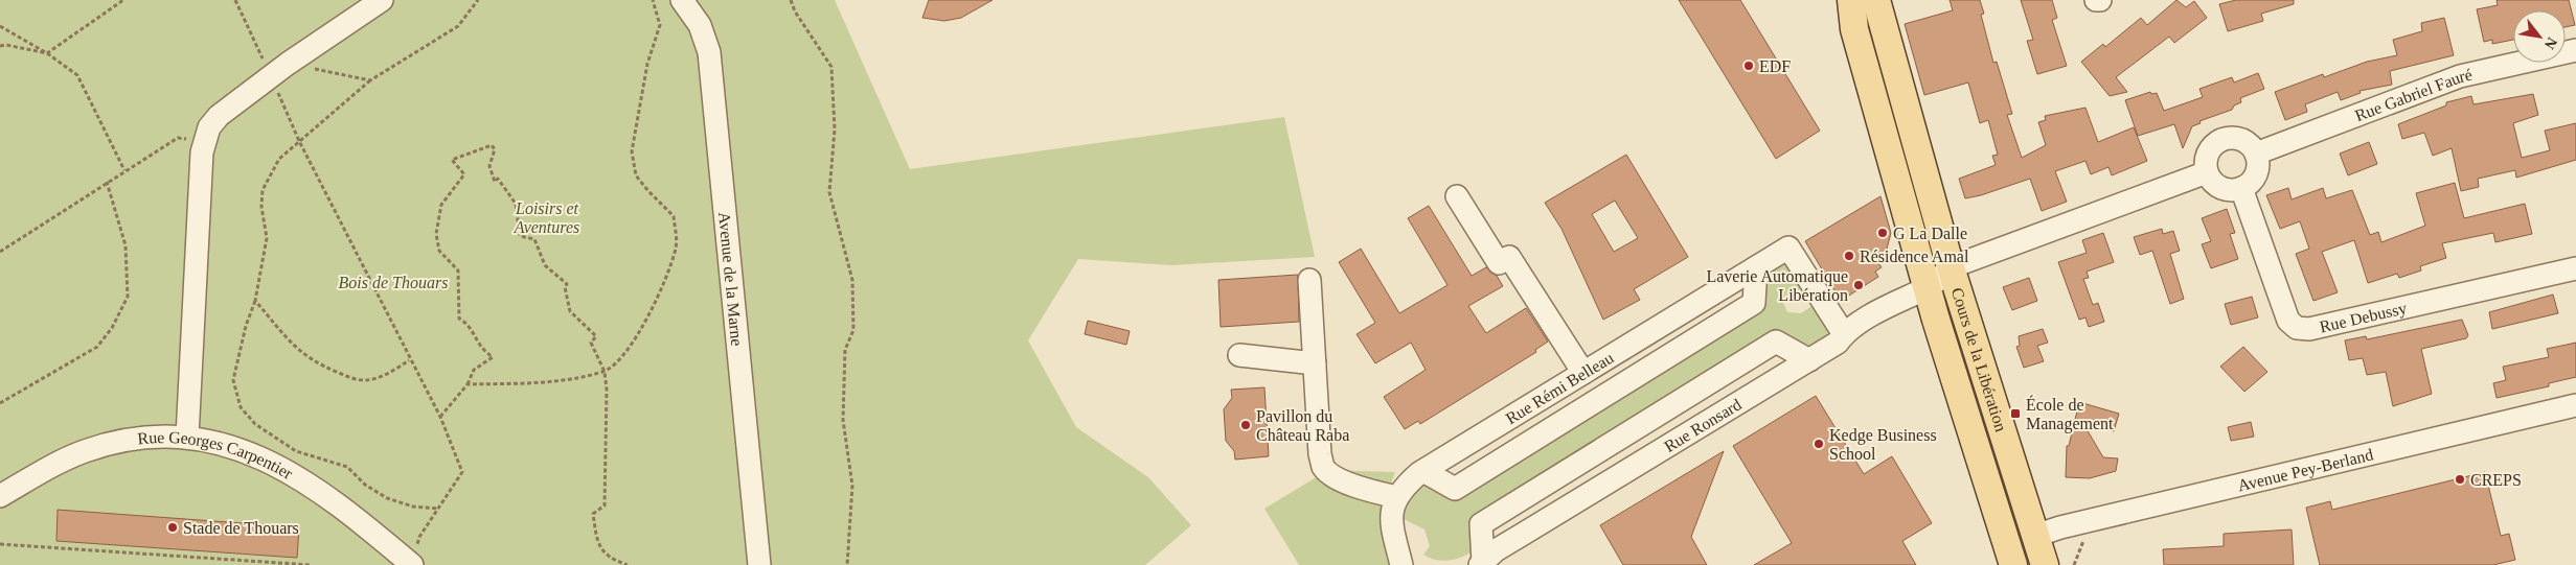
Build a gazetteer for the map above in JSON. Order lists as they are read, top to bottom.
{
  "streets": {
    "main road": ["Cours de la Libération"],
    "street": [
      "Rue Gabriel Fauré",
      "Avenue de la Marne",
      "Rue Debussy",
      "Rue Rémi Belleau",
      "Rue Ronsard",
      "Rue Georges Carpentier",
      "Avenue Pey-Berland"
    ]
  },
  "crossings": [
    ["Rue Gabriel Fauré", "Rue Debussy"],
    ["Cours de la Libération", "Rue Ronsard"],
    ["Cours de la Libération", "Avenue Pey-Berland"],
    ["Rue Rémi Belleau", "Rue Ronsard"]
  ],
  "parks": ["Loisirs et Aventures", "Bois de Thouars"],
  "places": {
    "other": [
      "EDF",
      "G La Dalle",
      "Résidence Amal",
      "Laverie Automatique Libération",
      "Pavillon du Château Raba",
      "Kedge Business School",
      "CREPS",
      "Stade de Thouars"
    ],
    "transit": ["École de Management"]
  },
  "north": "bottom right"
}
